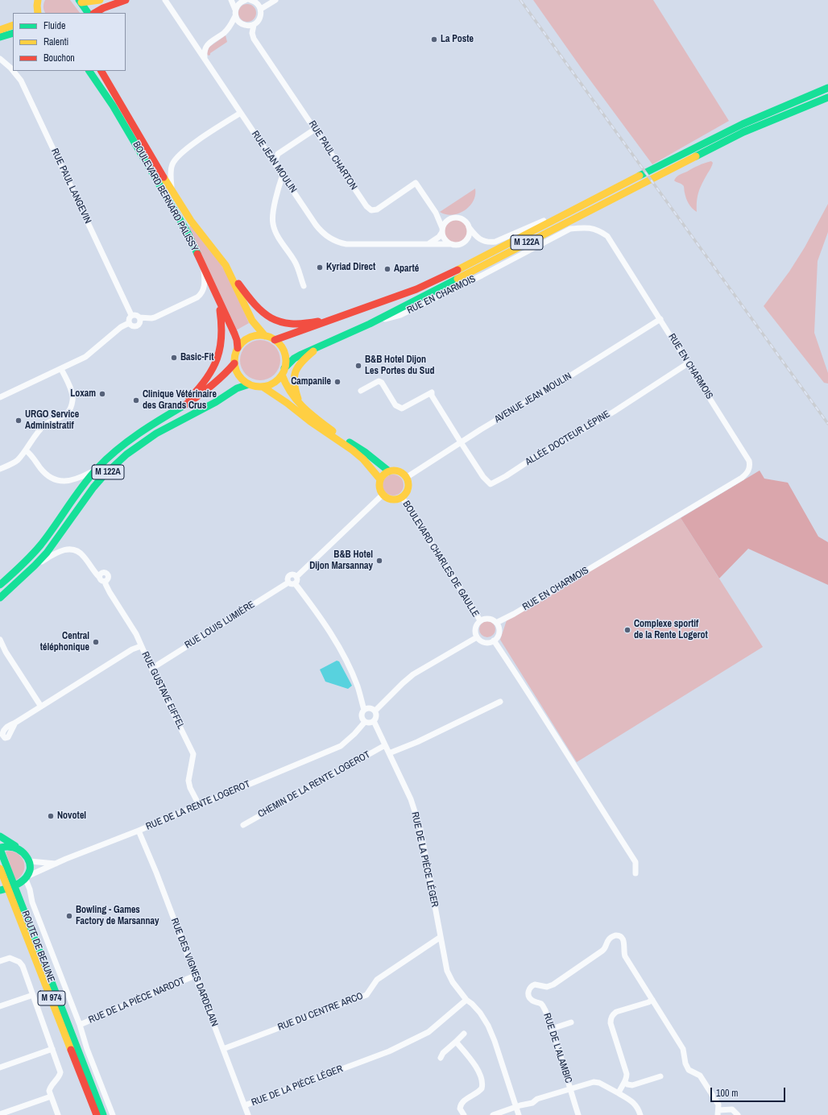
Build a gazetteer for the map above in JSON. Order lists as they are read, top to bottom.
{
  "streets": {
    "main road": [
      "BOULEVARD BERNARD PALISSY",
      "M 122A",
      "ROUTE DE BEAUNE",
      "M 974"
    ],
    "street": [
      "RUE PAUL CHARTON",
      "RUE JEAN MOULIN",
      "RUE PAUL LANGEVIN",
      "RUE EN CHARMOIS",
      "AVENUE JEAN MOULIN",
      "ALLÉE DOCTEUR LÉPINE",
      "BOULEVARD CHARLES DE GAULLE",
      "RUE LOUIS LUMIÈRE",
      "RUE GUSTAVE EIFFEL",
      "CHEMIN DE LA RENTE LOGEROT",
      "RUE DE LA RENTE LOGEROT",
      "RUE DE LA PIÈCE LÉGER",
      "RUE DES VIGNES DARDELAIN",
      "RUE DE LA PIÈCE NARDOT",
      "RUE DU CENTRE ARCO",
      "RUE DE L'ALAMBIC"
    ]
  },
  "crossings": [
    ["RUE PAUL CHARTON", "RUE JEAN MOULIN"],
    ["BOULEVARD BERNARD PALISSY", "M 122A"],
    ["M 122A", "RUE EN CHARMOIS"],
    ["M 122A", "RUE GUSTAVE EIFFEL"],
    ["RUE EN CHARMOIS", "AVENUE JEAN MOULIN"],
    ["RUE EN CHARMOIS", "ALLÉE DOCTEUR LÉPINE"],
    ["RUE EN CHARMOIS", "BOULEVARD CHARLES DE GAULLE"],
    ["AVENUE JEAN MOULIN", "ALLÉE DOCTEUR LÉPINE"],
    ["AVENUE JEAN MOULIN", "BOULEVARD CHARLES DE GAULLE"],
    ["RUE LOUIS LUMIÈRE", "RUE GUSTAVE EIFFEL"],
    ["RUE GUSTAVE EIFFEL", "RUE DE LA RENTE LOGEROT"],
    ["CHEMIN DE LA RENTE LOGEROT", "RUE DE LA PIÈCE LÉGER"],
    ["RUE DE LA RENTE LOGEROT", "RUE DE LA PIÈCE LÉGER"],
    ["RUE DE LA RENTE LOGEROT", "RUE DES VIGNES DARDELAIN"],
    ["RUE DE LA PIÈCE LÉGER", "RUE DES VIGNES DARDELAIN"],
    ["RUE DE LA PIÈCE LÉGER", "RUE DU CENTRE ARCO"],
    ["RUE DES VIGNES DARDELAIN", "RUE DE LA PIÈCE NARDOT"],
    ["RUE DES VIGNES DARDELAIN", "RUE DU CENTRE ARCO"]
  ],
  "places": [
    "La Poste",
    "Kyriad Direct",
    "Aparté",
    "Basic-Fit",
    "B&B Hotel Dijon Les Portes du Sud",
    "Campanile",
    "Loxam",
    "Clinique Vétérinaire des Grands Crus",
    "URGO Service Administratif",
    "B&B Hotel Dijon Marsannay",
    "Complexe sportif de la Rente Logerot",
    "Central téléphonique",
    "Novotel",
    "Bowling - Games Factory de Marsannay"
  ],
  "legend": ["Fluide", "Ralenti", "Bouchon"],
  "scale_bar": "100 m"
}
